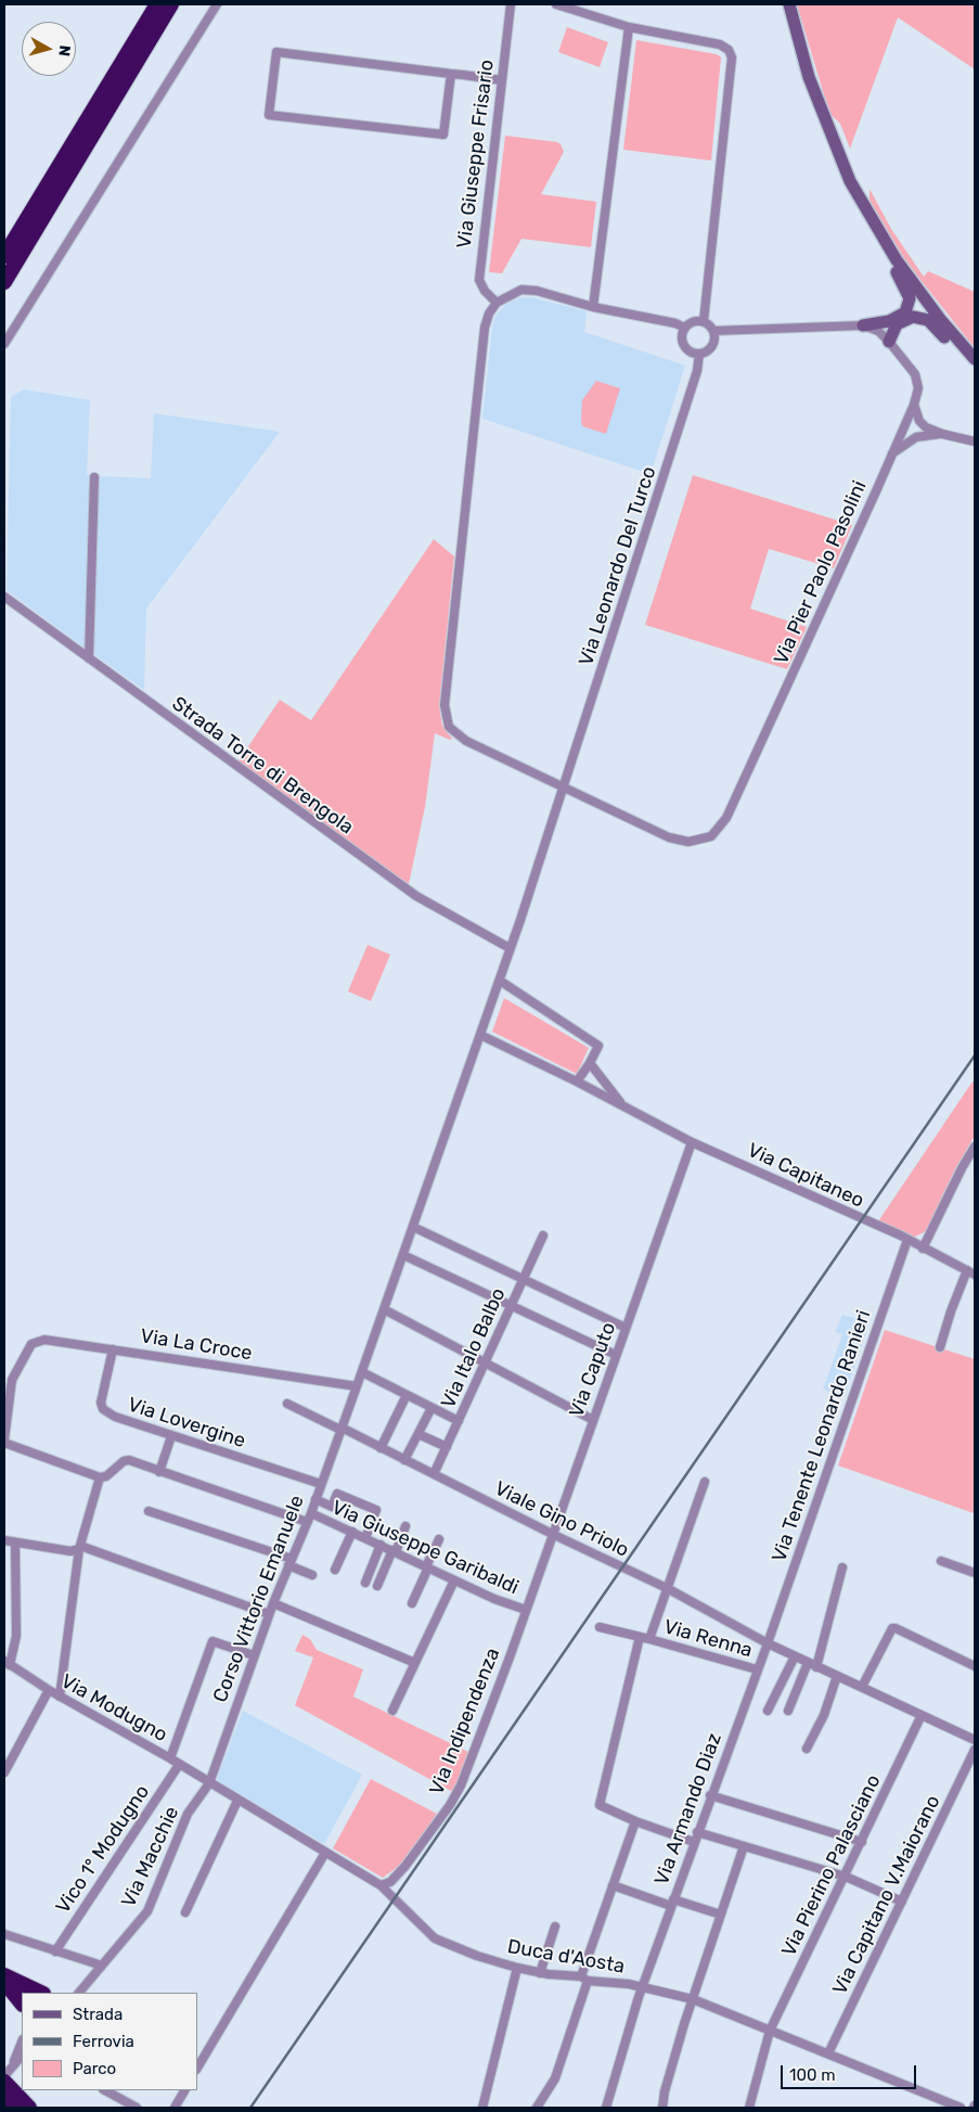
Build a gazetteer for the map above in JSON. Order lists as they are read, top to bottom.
{
  "streets": {
    "street": [
      "Via Giuseppe Frisario",
      "Via Leonardo Del Turco",
      "Via Pier Paolo Pasolini",
      "Strada Torre di Brengola",
      "Via Capitaneo",
      "Via La Croce",
      "Via Italo Balbo",
      "Via Caputo",
      "Via Lovergine",
      "Via Tenente Leonardo Ranieri",
      "Viale Gino Priolo",
      "Via Giuseppe Garibaldi",
      "Corso Vittorio Emanuele",
      "Via Renna",
      "Via Modugno",
      "Via Indipendenza",
      "Via Armando Diaz",
      "Vico 1° Modugno",
      "Via Macchie",
      "Via Pierino Palasciano",
      "Via Capitano V.Maiorano",
      "Duca d'Aosta"
    ]
  },
  "crossings": [
    ["Via Giuseppe Frisario", "Via Pier Paolo Pasolini"],
    ["Via Leonardo Del Turco", "Via Pier Paolo Pasolini"],
    ["Via Leonardo Del Turco", "Strada Torre di Brengola"],
    ["Via Leonardo Del Turco", "Via Capitaneo"],
    ["Via Leonardo Del Turco", "Corso Vittorio Emanuele"],
    ["Via Capitaneo", "Via Caputo"],
    ["Via Capitaneo", "Via Tenente Leonardo Ranieri"],
    ["Via Capitaneo", "Corso Vittorio Emanuele"],
    ["Via La Croce", "Via Lovergine"],
    ["Via La Croce", "Corso Vittorio Emanuele"],
    ["Via Italo Balbo", "Viale Gino Priolo"],
    ["Via Caputo", "Viale Gino Priolo"],
    ["Via Caputo", "Via Giuseppe Garibaldi"],
    ["Via Caputo", "Via Indipendenza"],
    ["Via Lovergine", "Corso Vittorio Emanuele"],
    ["Via Tenente Leonardo Ranieri", "Viale Gino Priolo"],
    ["Via Tenente Leonardo Ranieri", "Via Armando Diaz"],
    ["Viale Gino Priolo", "Corso Vittorio Emanuele"],
    ["Viale Gino Priolo", "Via Armando Diaz"],
    ["Viale Gino Priolo", "Via Pierino Palasciano"],
    ["Via Giuseppe Garibaldi", "Corso Vittorio Emanuele"],
    ["Via Giuseppe Garibaldi", "Via Indipendenza"],
    ["Corso Vittorio Emanuele", "Via Modugno"],
    ["Corso Vittorio Emanuele", "Via Macchie"],
    ["Via Renna", "Via Armando Diaz"],
    ["Via Modugno", "Vico 1° Modugno"],
    ["Via Modugno", "Via Macchie"],
    ["Via Modugno", "Duca d'Aosta"],
    ["Via Indipendenza", "Duca d'Aosta"],
    ["Via Armando Diaz", "Duca d'Aosta"],
    ["Via Pierino Palasciano", "Duca d'Aosta"],
    ["Via Capitano V.Maiorano", "Duca d'Aosta"]
  ],
  "legend": ["Strada", "Ferrovia", "Parco"],
  "scale_bar": "100 m",
  "north": "right"
}
